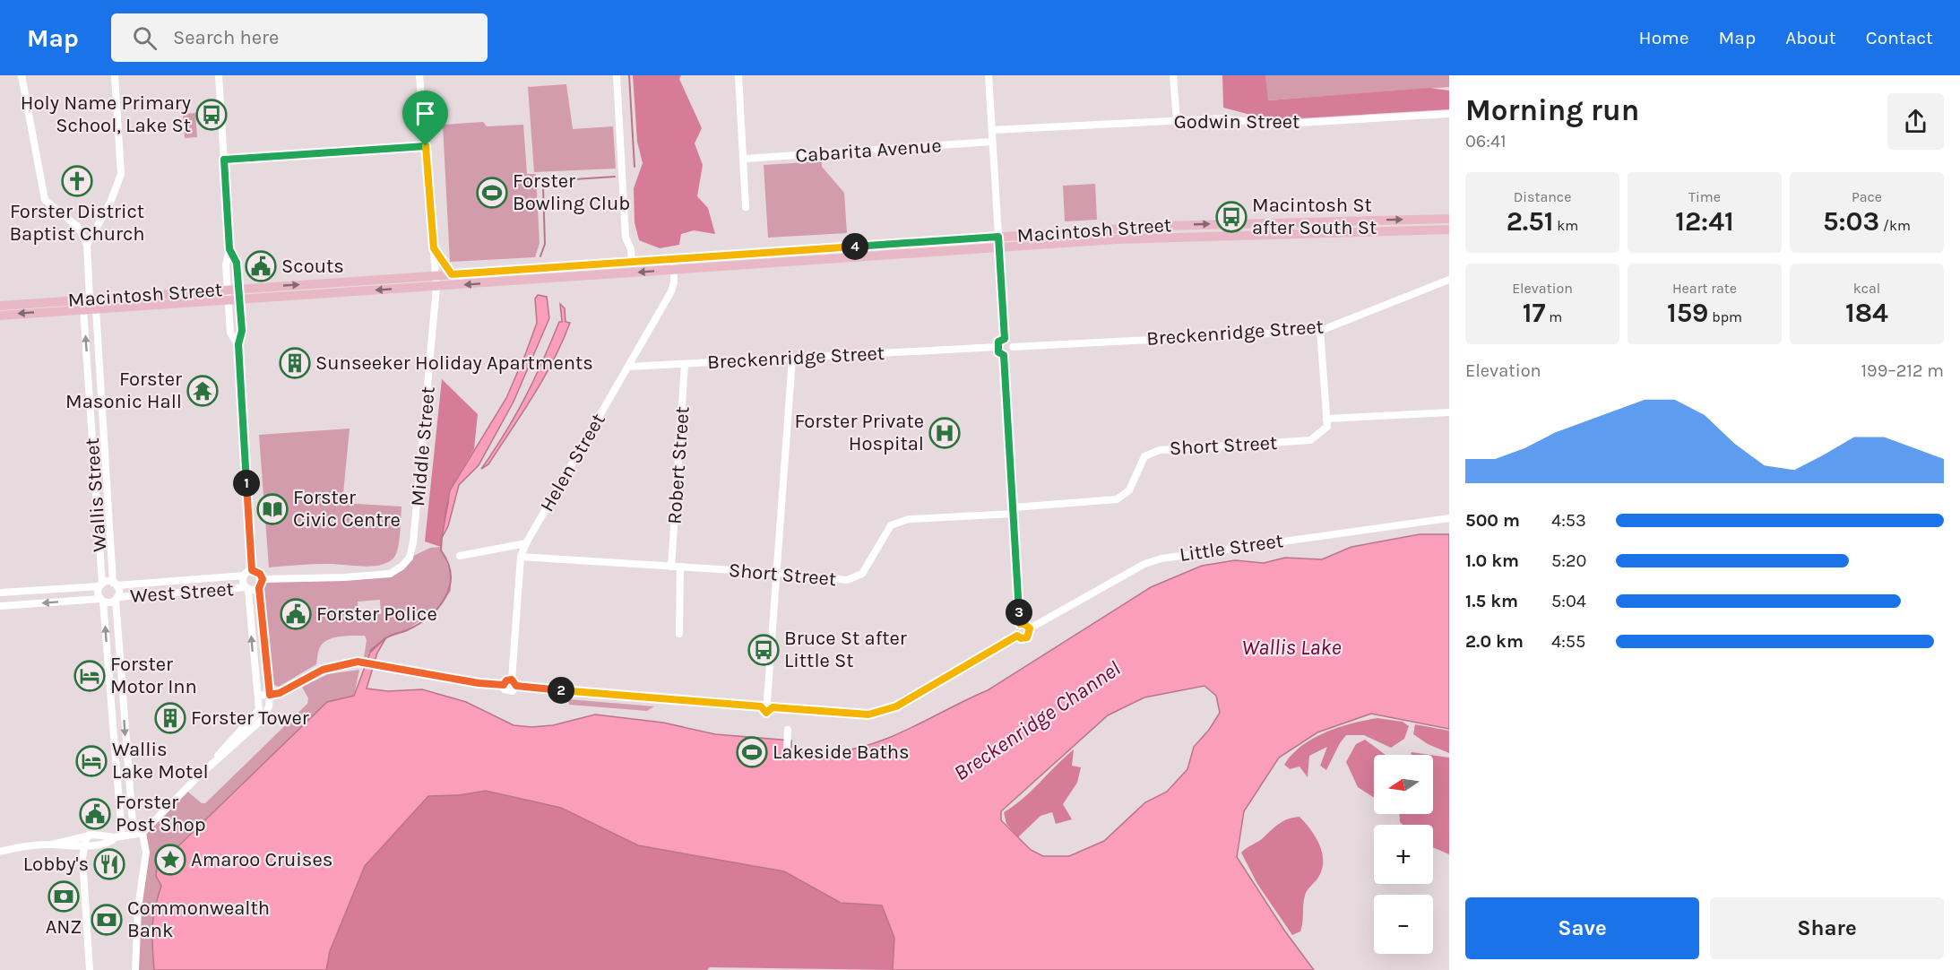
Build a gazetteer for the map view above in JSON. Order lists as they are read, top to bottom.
{
  "streets": {
    "main road": ["Macintosh Street"],
    "street": [
      "Godwin Street",
      "Cabarita Avenue",
      "Breckenridge Street",
      "Short Street",
      "Middle Street",
      "Helen Street",
      "Robert Street",
      "Wallis Street",
      "Little Street",
      "West Street"
    ]
  },
  "crossings": [
    ["Macintosh Street", "Middle Street"],
    ["Macintosh Street", "Helen Street"],
    ["Macintosh Street", "Wallis Street"],
    ["Breckenridge Street", "Helen Street"],
    ["Breckenridge Street", "Robert Street"],
    ["Short Street", "Helen Street"],
    ["Short Street", "Robert Street"],
    ["Middle Street", "West Street"],
    ["Wallis Street", "West Street"]
  ],
  "water": ["Wallis Lake", "Breckenridge Channel"],
  "places": {
    "bus stop": ["Holy Name Primary School, Lake St", "Macintosh St after South St", "Bruce St after Little St"],
    "church": ["Forster District Baptist Church"],
    "sports": ["Forster Bowling Club", "Lakeside Baths"],
    "public building": ["Scouts", "Forster Police", "Forster Post Shop"],
    "building": ["Sunseeker Holiday Apartments", "Forster Tower"],
    "temple": ["Forster Masonic Hall"],
    "hospital": ["Forster Private Hospital"],
    "library": ["Forster Civic Centre"],
    "hotel": ["Forster Motor Inn", "Wallis Lake Motel"],
    "place": ["Amaroo Cruises"],
    "restaurant": ["Lobby's"],
    "bank": ["ANZ", "Commonwealth Bank"]
  },
  "north": "left",
  "page": {
    "header": "Map",
    "search": "Search here",
    "nav": [
      "Home",
      "Map",
      "About",
      "Contact"
    ],
    "heading": ["Morning run", "06:41"],
    "stats": [
      ["Distance", "2.51 km"],
      ["Time", "12:41"],
      ["Pace", "5:03 /km"],
      ["Elevation", "17 m"],
      ["Heart rate", "159 bpm"],
      ["kcal", "184"]
    ],
    "pins": [
      "4",
      "1",
      "3",
      "2"
    ],
    "chart": ["Elevation", "199–212 m"],
    "list": [
      {
        "name": "500 m",
        "note": "4:53"
      },
      {
        "name": "1.0 km",
        "note": "5:20"
      },
      {
        "name": "1.5 km",
        "note": "5:04"
      },
      {
        "name": "2.0 km",
        "note": "4:55"
      }
    ],
    "map_buttons": ["+", "−"],
    "buttons": ["Save", "Share"]
  }
}
